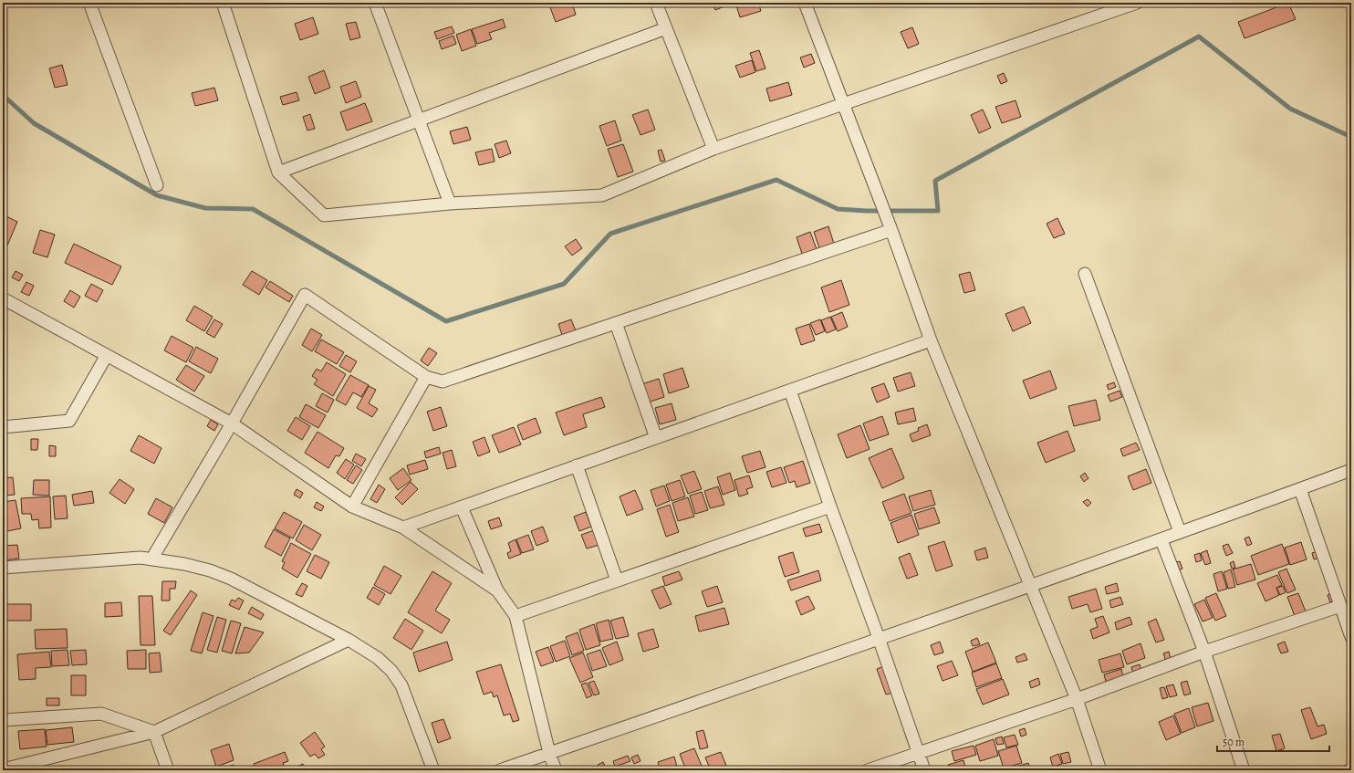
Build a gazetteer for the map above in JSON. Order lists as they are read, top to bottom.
{
  "scale_bar": "50 m"
}
